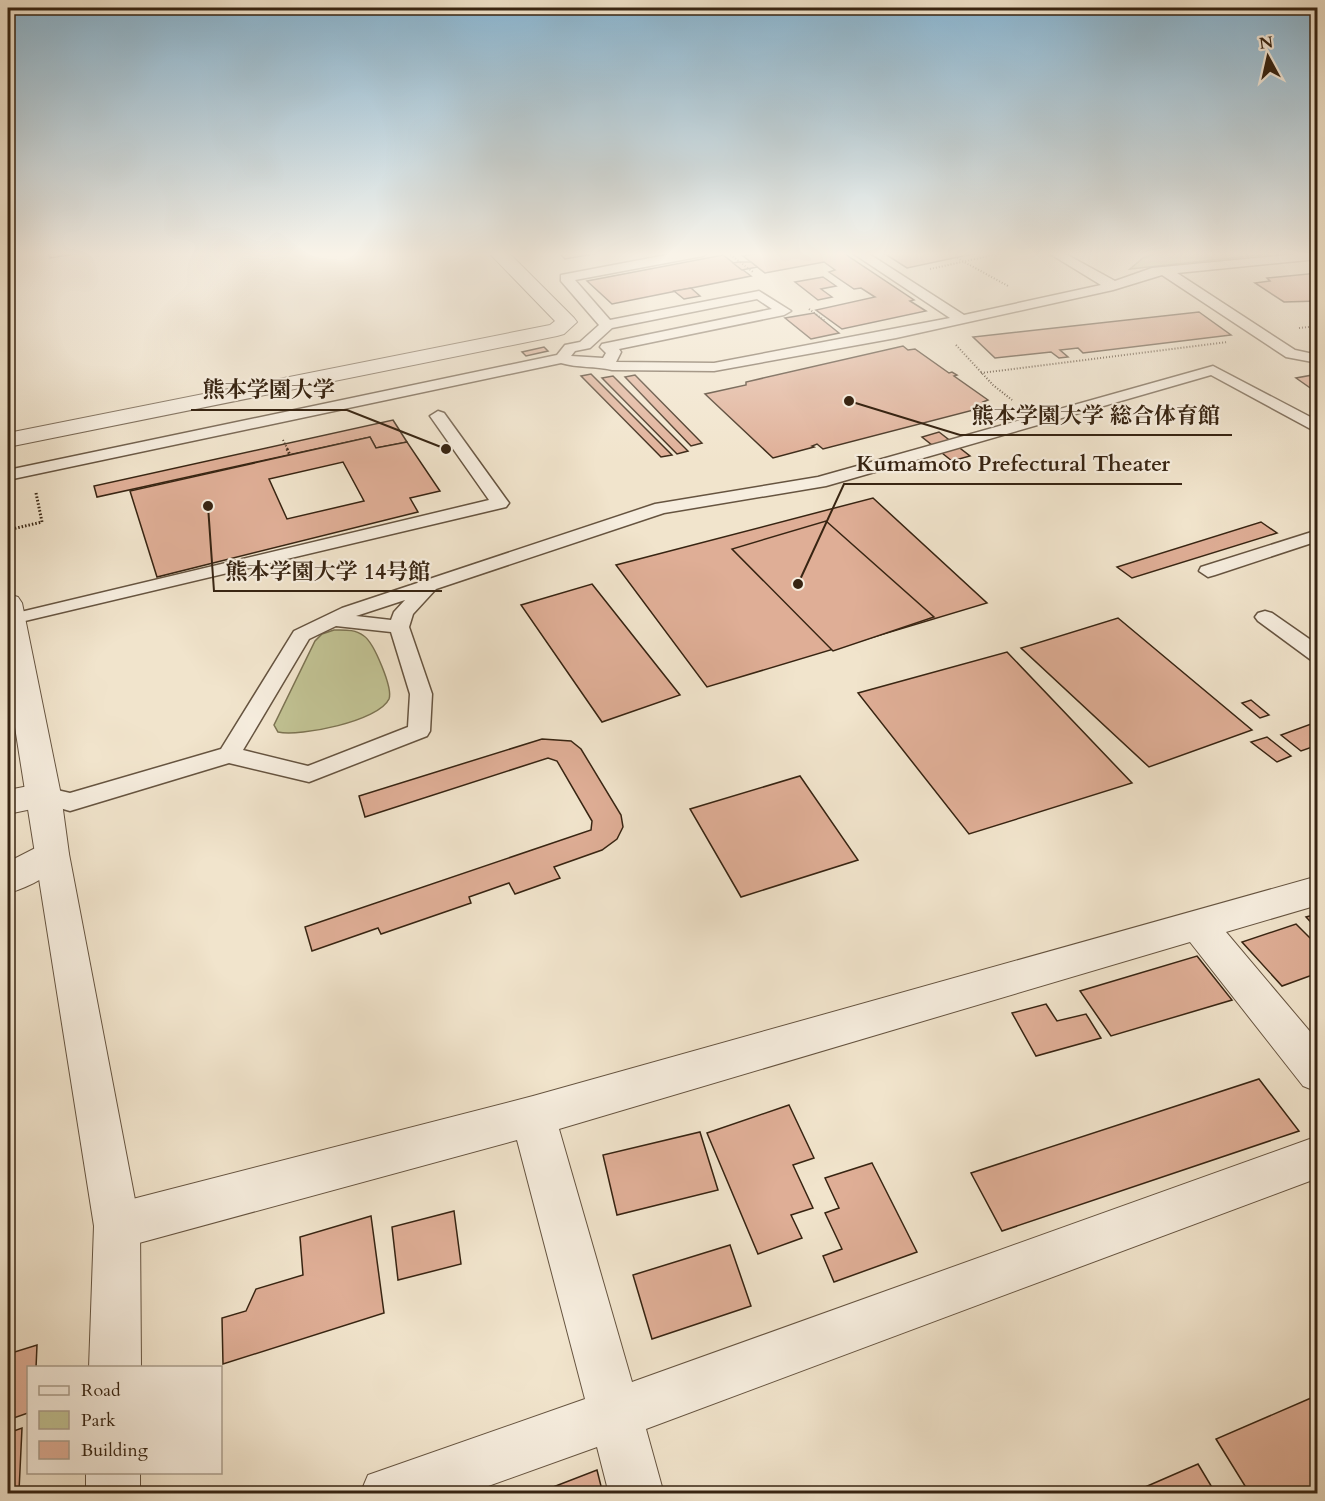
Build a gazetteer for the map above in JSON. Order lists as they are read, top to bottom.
{
  "places": [
    "熊本学園大学 総合体育館",
    "熊本学園大学",
    "熊本学園大学 14号館",
    "Kumamoto Prefectural Theater"
  ],
  "legend": ["Road", "Park", "Building"],
  "north": "top"
}
